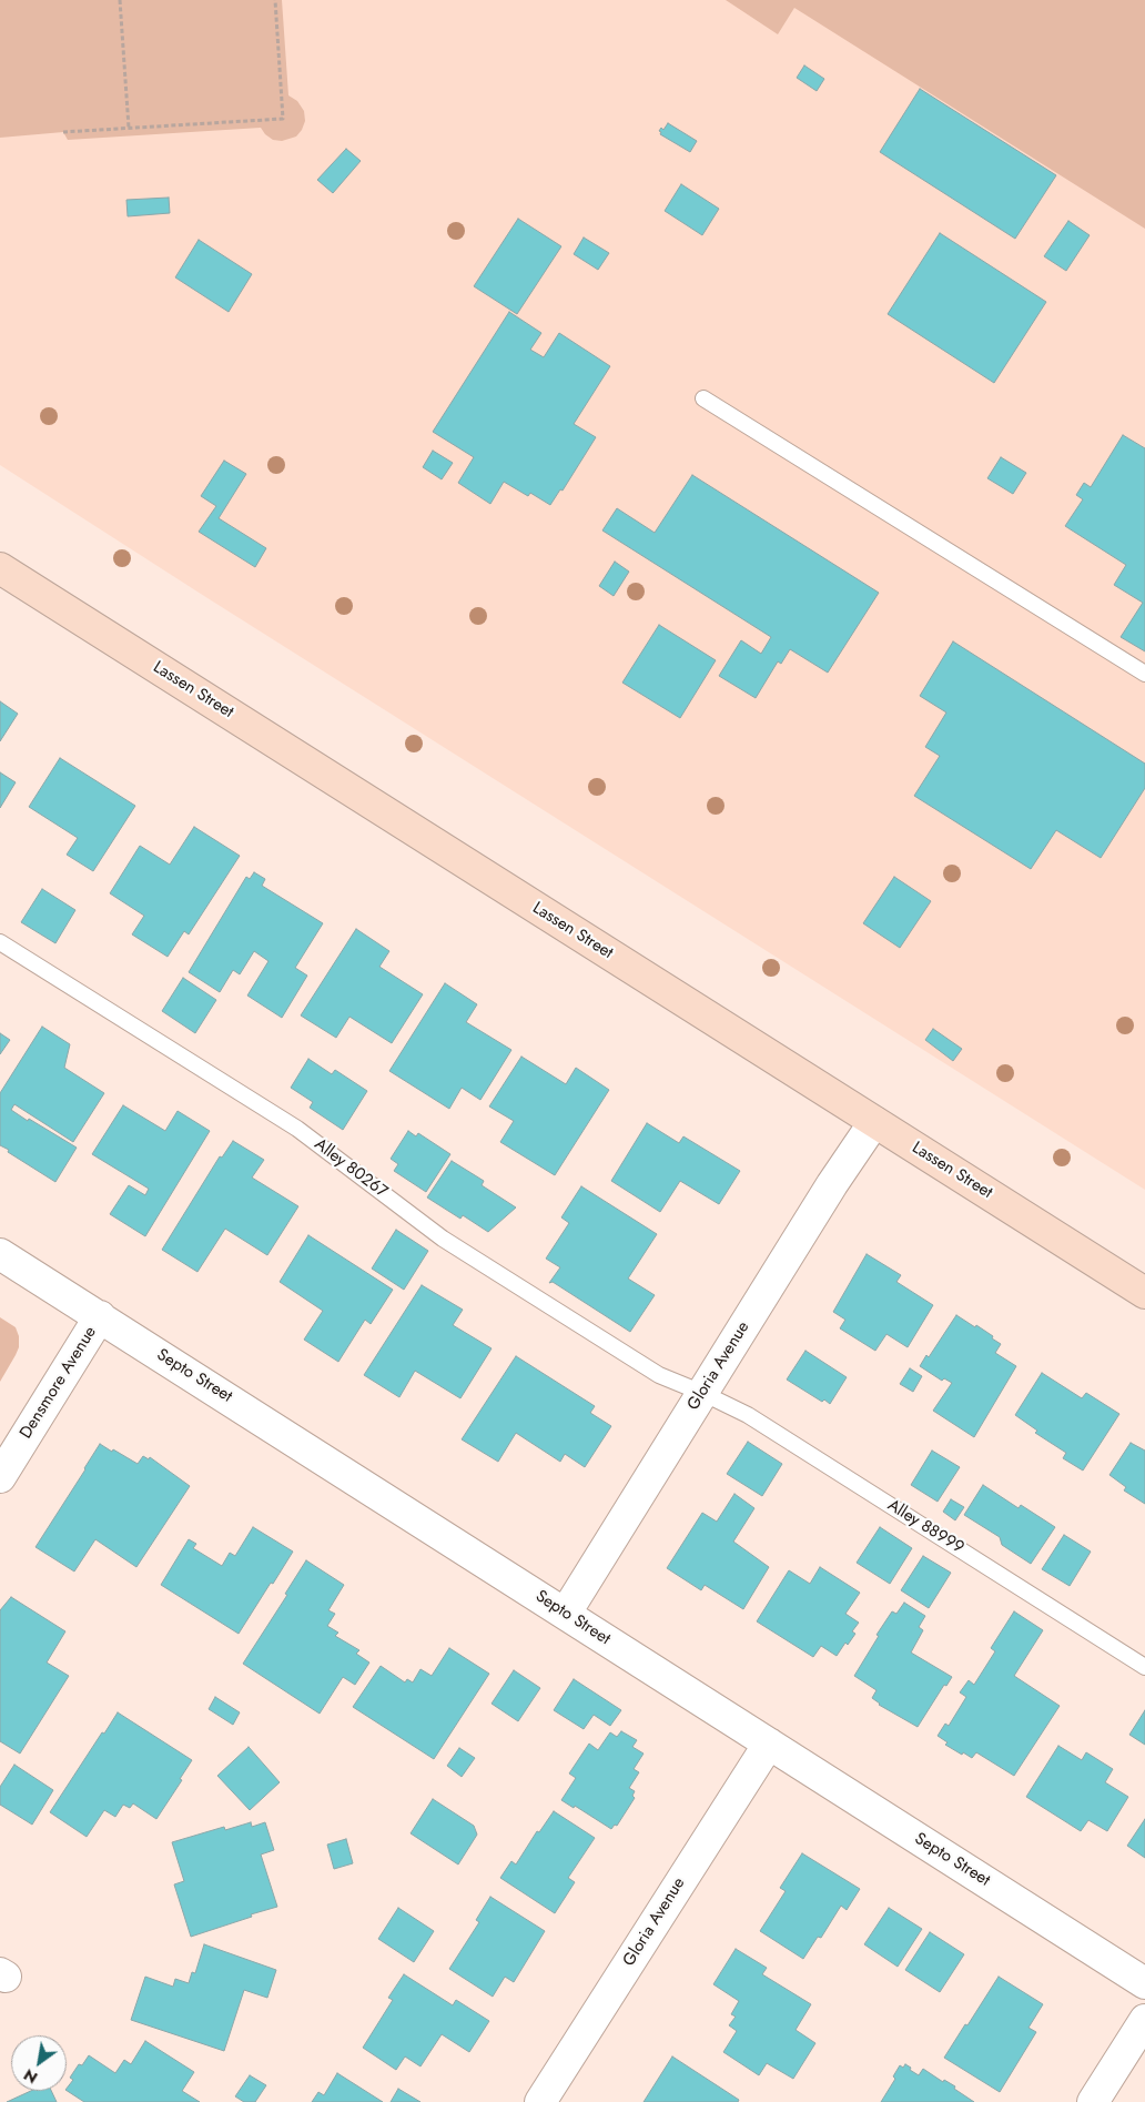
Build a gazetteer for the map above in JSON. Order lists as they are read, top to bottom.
{
  "streets": {
    "main road": ["Lassen Street"],
    "street": ["Gloria Avenue", "Septo Street", "Densmore Avenue"],
    "lane": ["Alley 80267", "Alley 88999"]
  },
  "crossings": [
    ["Lassen Street", "Gloria Avenue"],
    ["Alley 80267", "Gloria Avenue"],
    ["Alley 80267", "Alley 88999"],
    ["Gloria Avenue", "Septo Street"],
    ["Gloria Avenue", "Alley 88999"],
    ["Septo Street", "Densmore Avenue"]
  ],
  "north": "bottom left"
}
